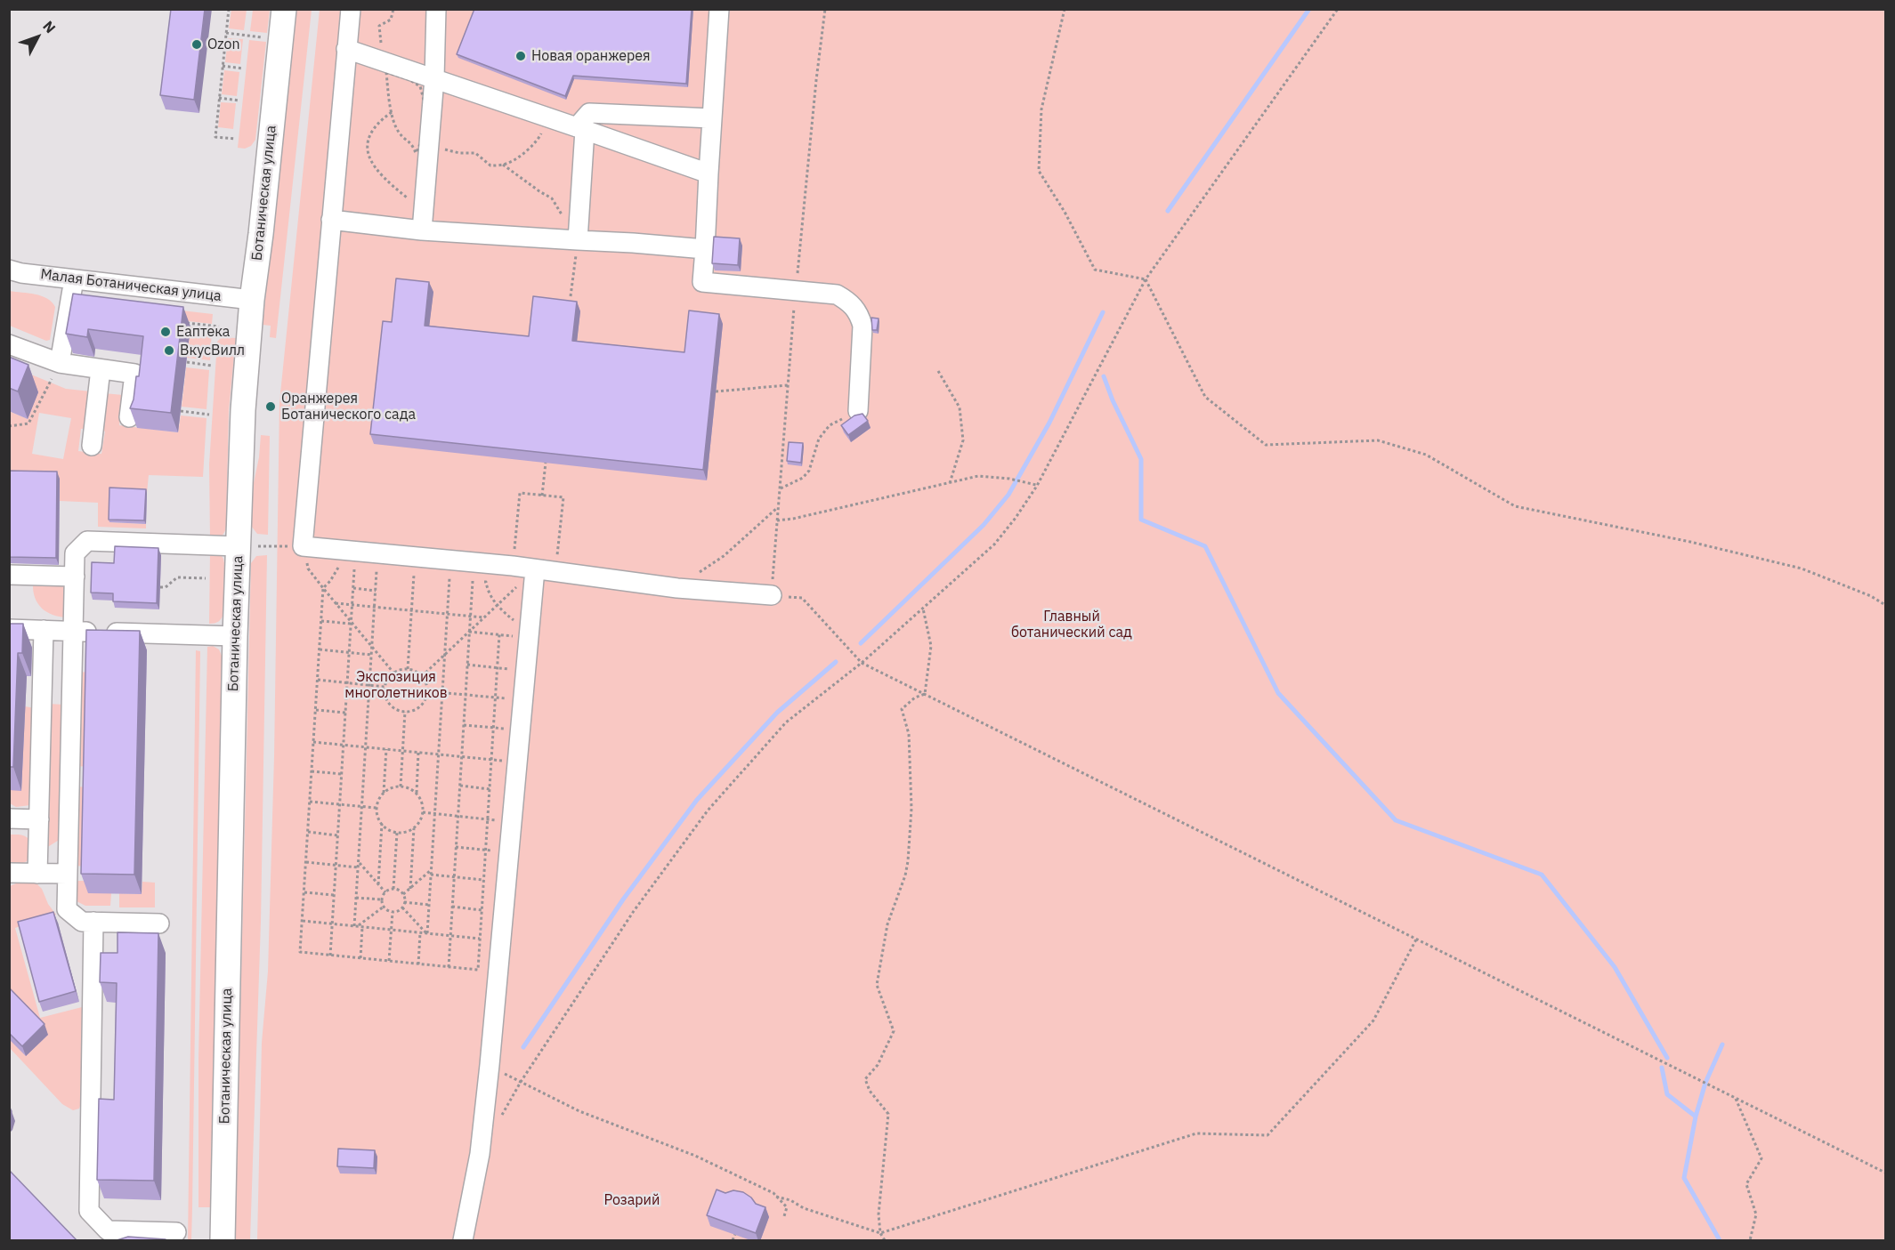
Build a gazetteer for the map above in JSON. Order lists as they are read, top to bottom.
{
  "streets": {
    "main road": ["Ботаническая улица"],
    "street": ["Малая Ботаническая улица"]
  },
  "crossings": [
    ["Ботаническая улица", "Малая Ботаническая улица"]
  ],
  "parks": ["Главный ботанический сад", "Экспозиция многолетников", "Розарий"],
  "places": [
    "Ozon",
    "Новая оранжерея",
    "Еаптека",
    "ВкусВилл",
    "Оранжерея Ботанического сада"
  ],
  "north": "top right"
}
